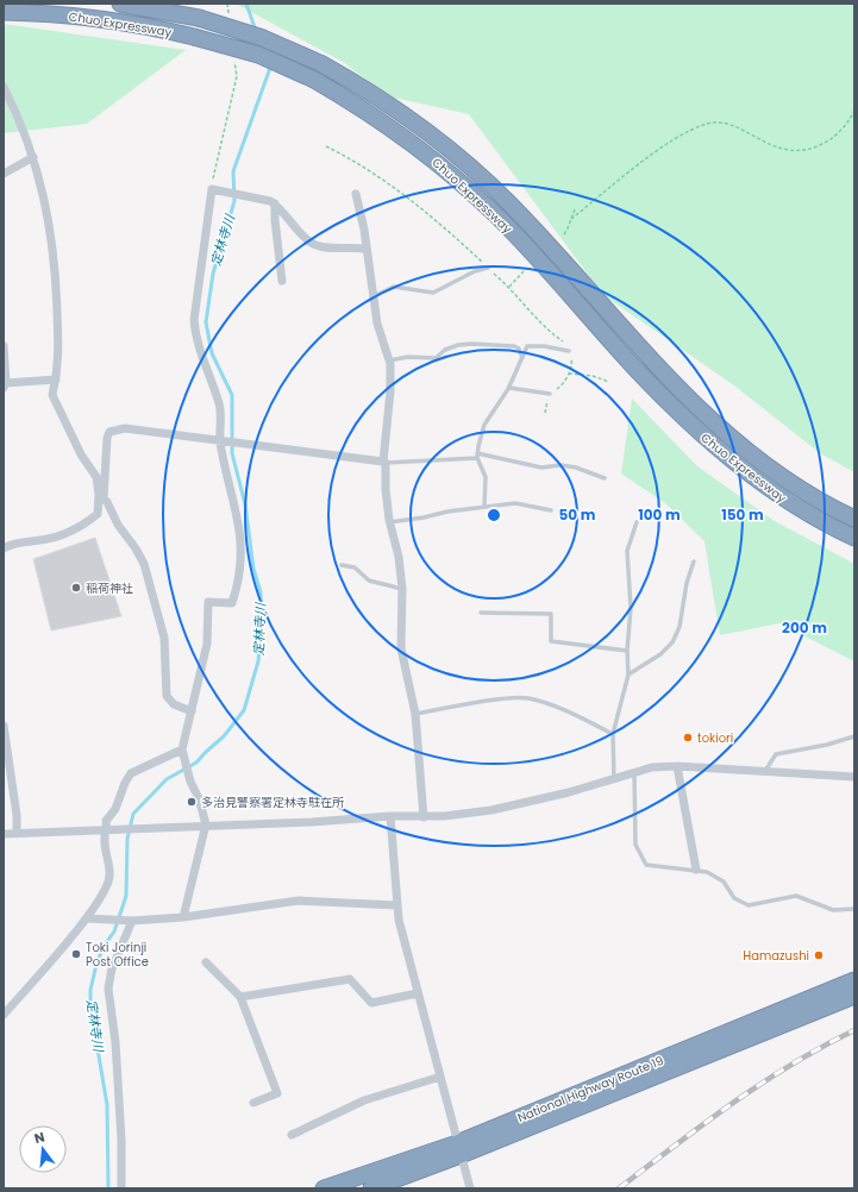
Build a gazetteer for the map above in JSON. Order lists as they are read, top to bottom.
{
  "streets": {
    "highway": ["Chuo Expressway", "National Highway Route 19"]
  },
  "water": ["定林寺川"],
  "places": [
    "稲荷神社",
    "tokiori",
    "多治見警察署定林寺駐在所",
    "Toki Jorinji Post Office",
    "Hamazushi"
  ],
  "north": "top",
  "rings": [
    "50 m",
    "100 m",
    "150 m",
    "200 m"
  ]
}
